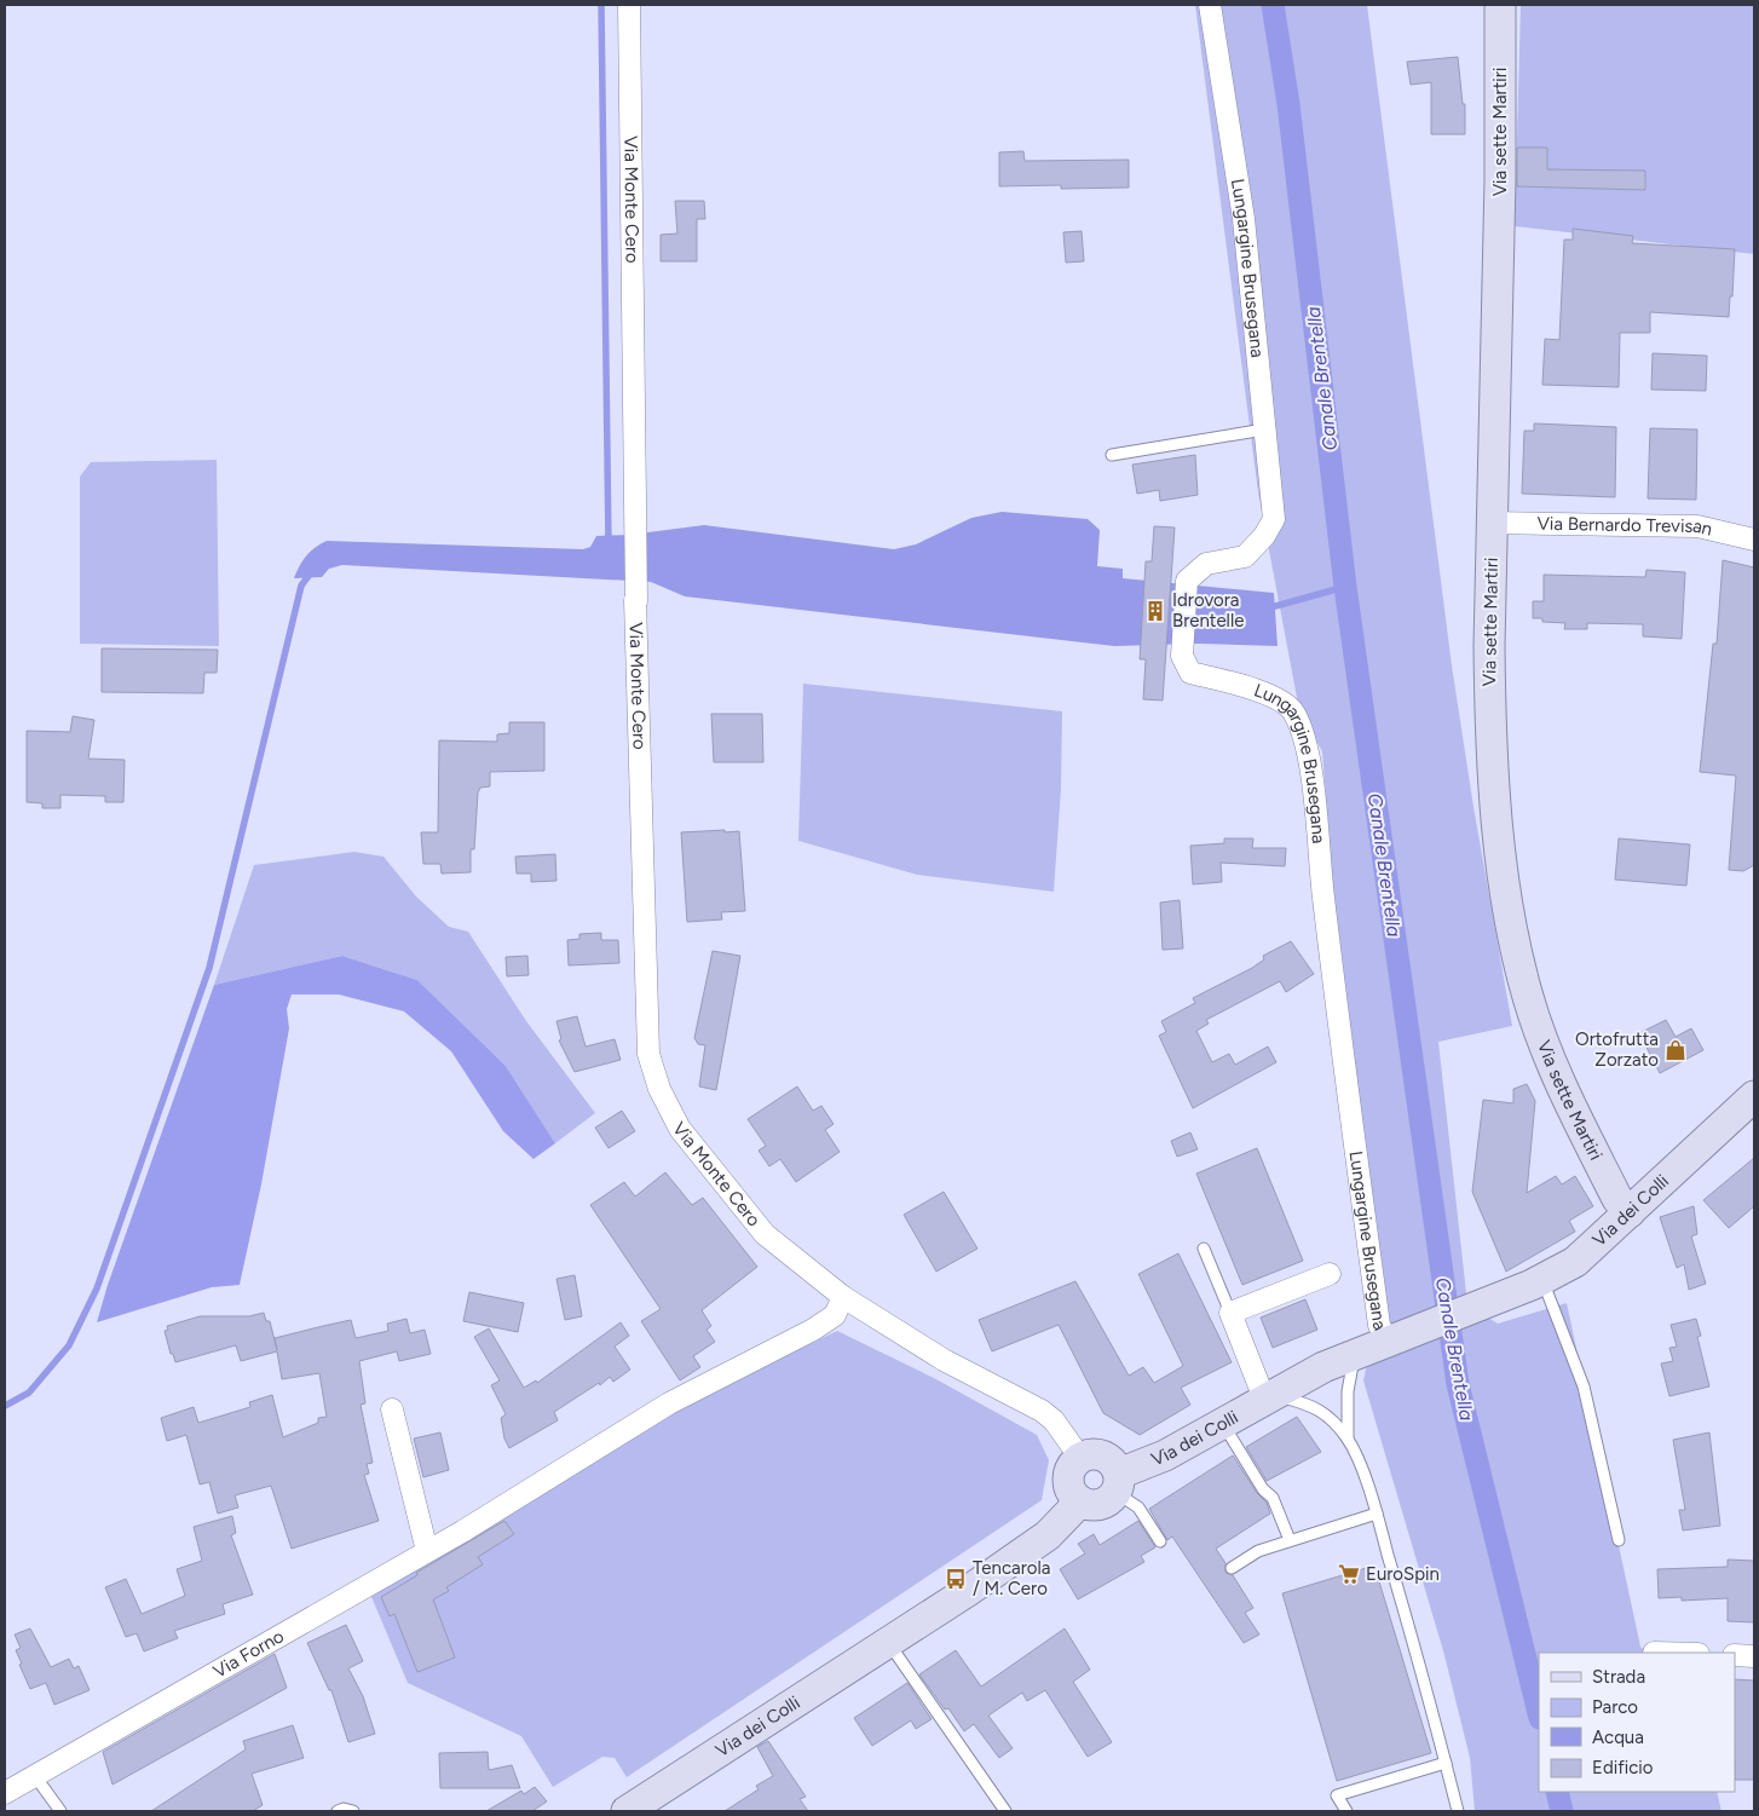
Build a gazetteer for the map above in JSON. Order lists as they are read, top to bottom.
{
  "streets": {
    "main road": ["Via sette Martiri", "Via dei Colli"],
    "street": [
      "Via Monte Cero",
      "Lungargine Brusegana",
      "Via Bernardo Trevisan",
      "Via Forno"
    ]
  },
  "crossings": [
    ["Via sette Martiri", "Via Bernardo Trevisan"],
    ["Via sette Martiri", "Via dei Colli"],
    ["Via Monte Cero", "Via dei Colli"],
    ["Via Monte Cero", "Via Forno"],
    ["Lungargine Brusegana", "Via dei Colli"]
  ],
  "water": ["Canale Brentella"],
  "places": {
    "building": ["Idrovora Brentelle"],
    "shop": ["Ortofrutta Zorzato"],
    "supermarket": ["EuroSpin"],
    "bus stop": ["Tencarola / M. Cero"]
  },
  "legend": [
    "Strada",
    "Parco",
    "Acqua",
    "Edificio"
  ]
}
